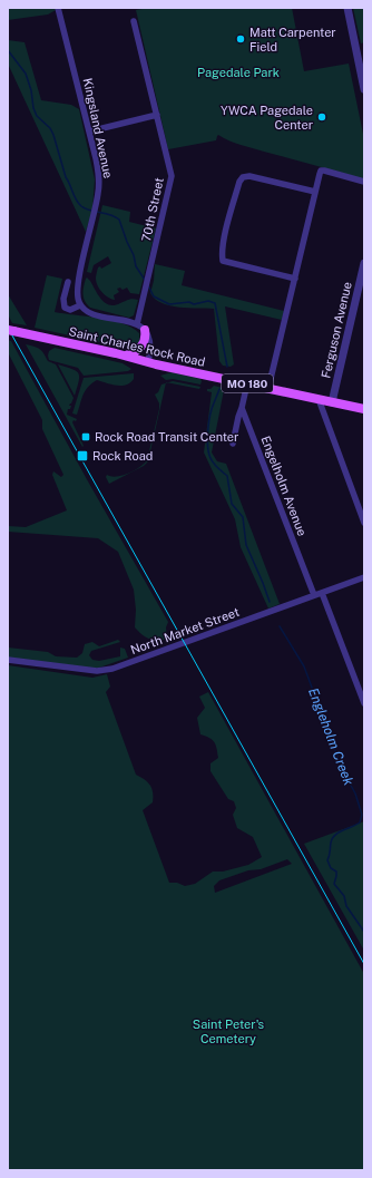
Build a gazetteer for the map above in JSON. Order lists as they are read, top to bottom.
{
  "streets": {
    "main road": ["Saint Charles Rock Road", "MO 180"],
    "street": [
      "Kingsland Avenue",
      "70th Street",
      "Ferguson Avenue",
      "Engelholm Avenue",
      "North Market Street"
    ]
  },
  "crossings": [
    ["Ferguson Avenue", "Saint Charles Rock Road"],
    ["Engelholm Avenue", "North Market Street"]
  ],
  "water": ["Engleholm Creek"],
  "parks": ["Pagedale Park", "Saint Peter's Cemetery"],
  "places": {
    "other": ["Matt Carpenter Field", "YWCA Pagedale Center"],
    "transit": ["Rock Road Transit Center", "Rock Road"]
  }
}
